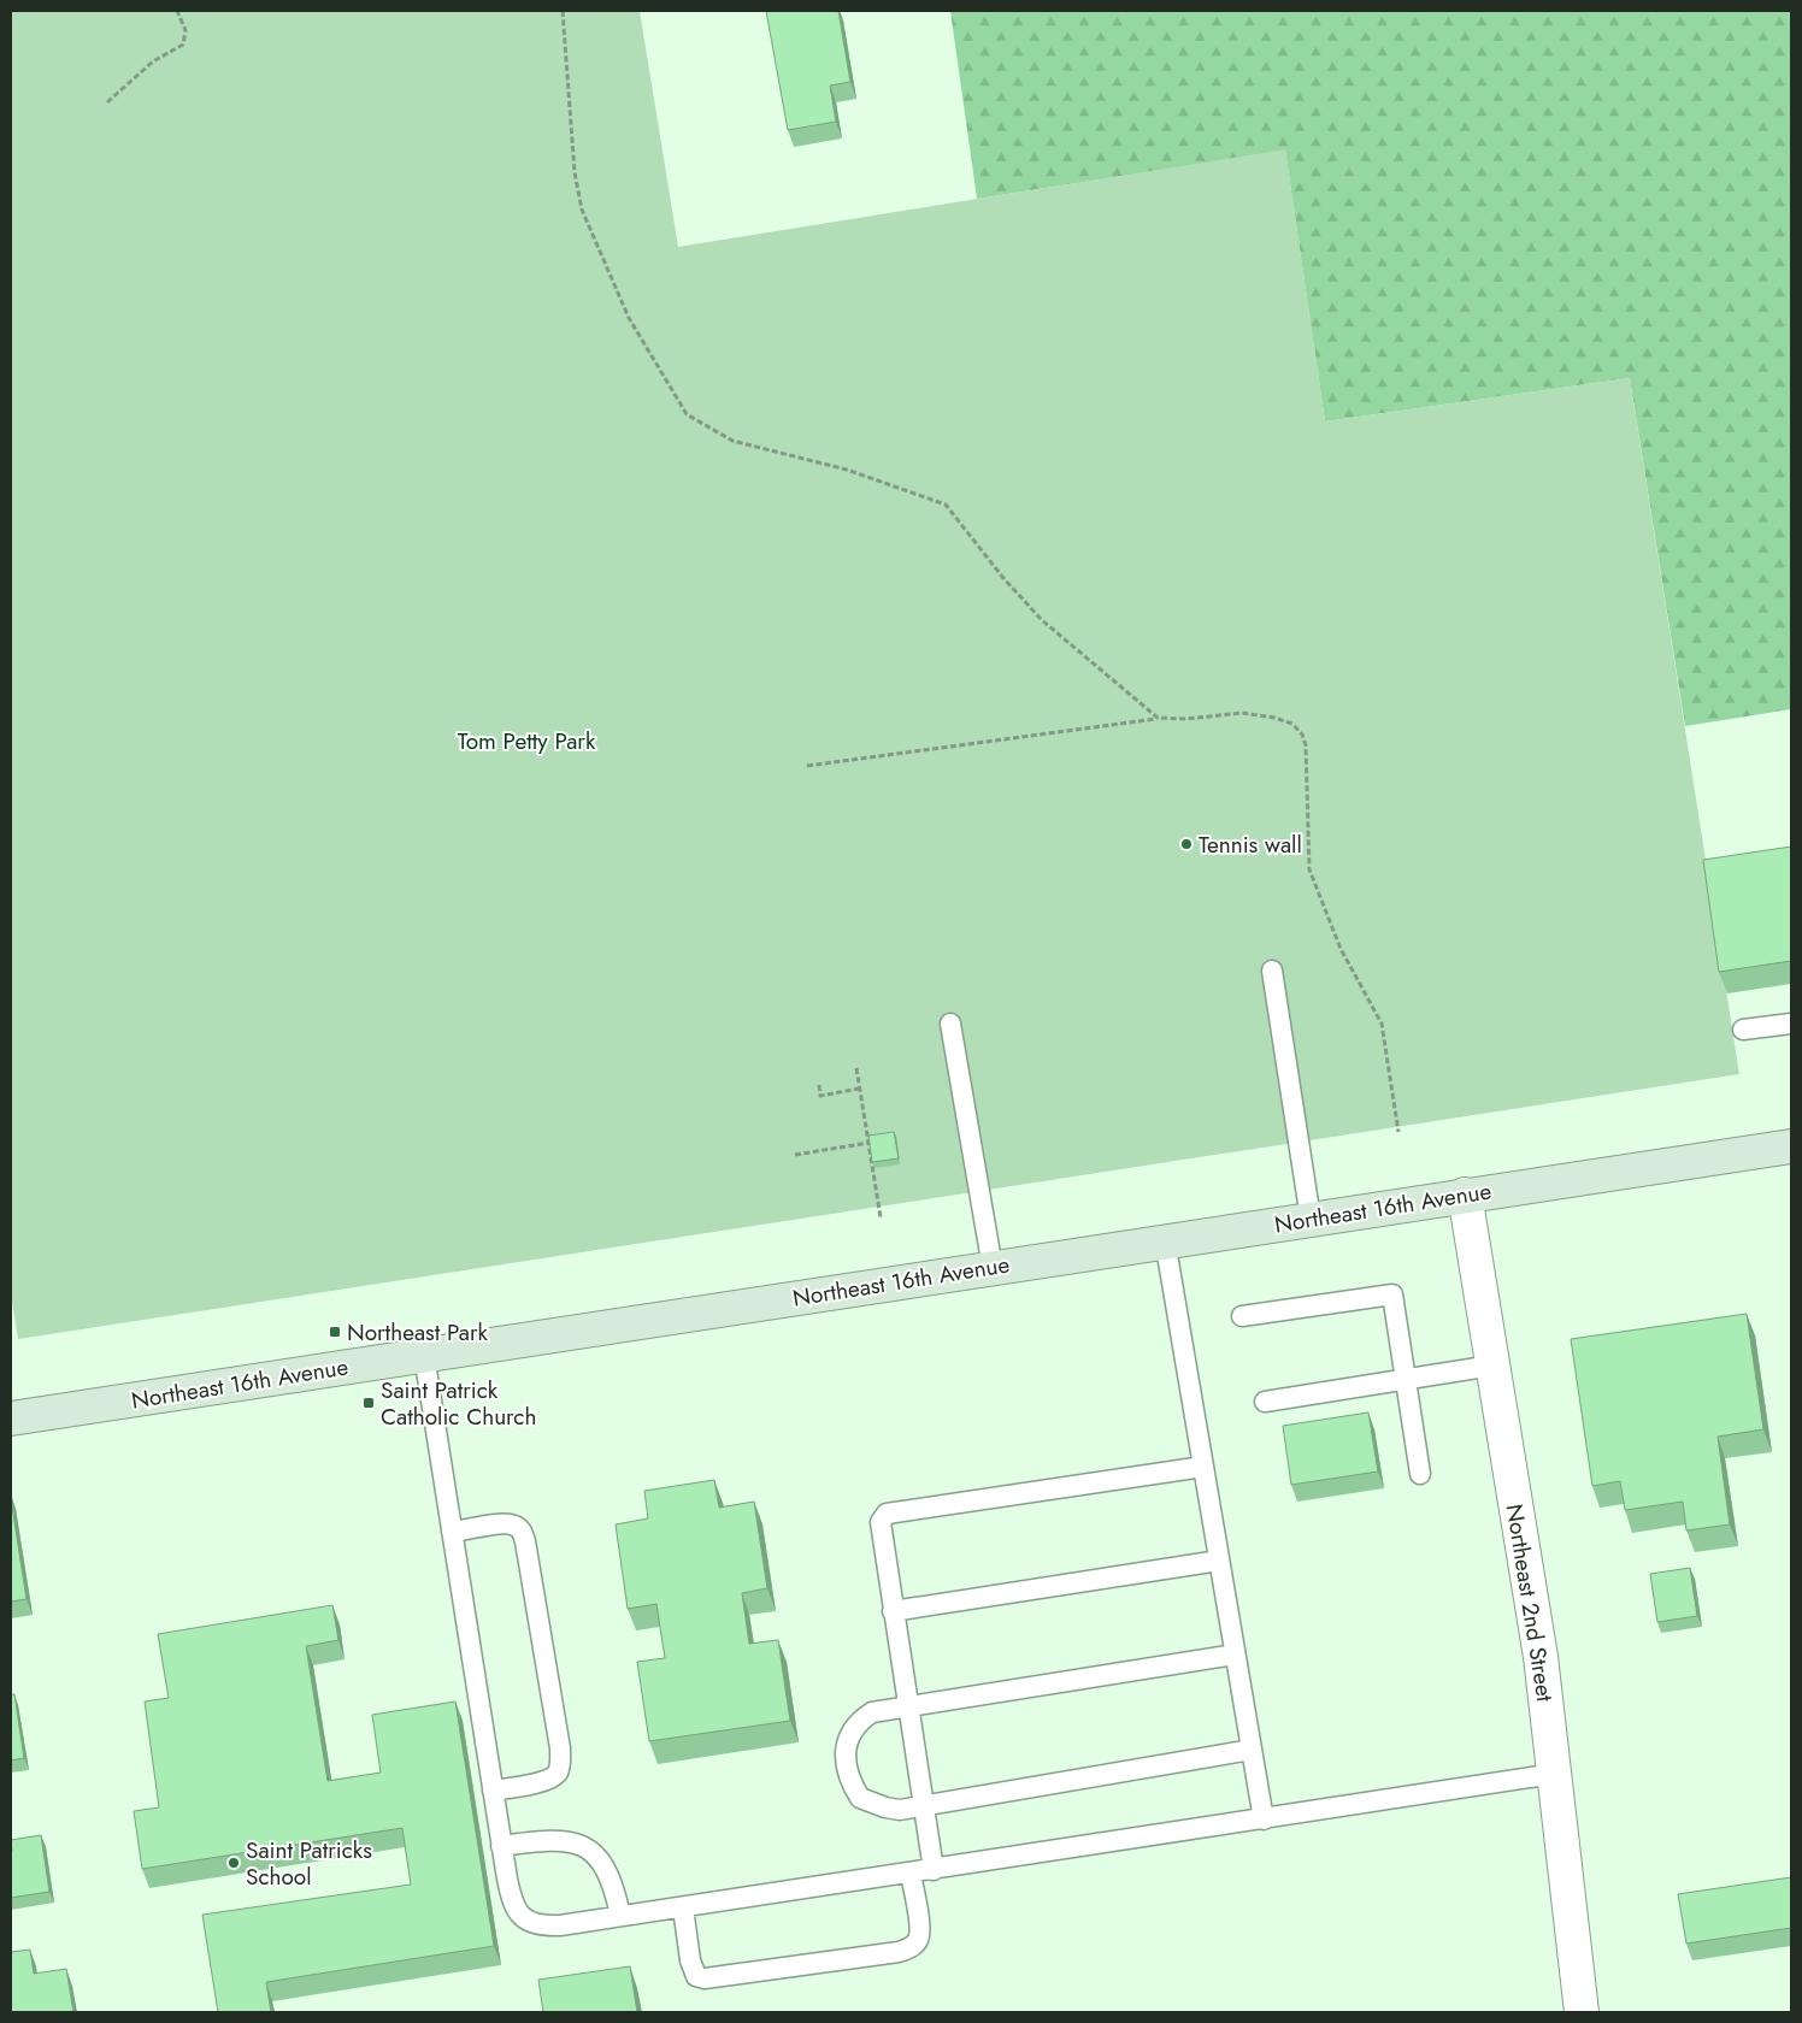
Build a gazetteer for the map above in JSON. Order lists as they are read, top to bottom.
{
  "streets": {
    "street": ["Northeast 16th Avenue", "Northeast 2nd Street"]
  },
  "crossings": [
    ["Northeast 16th Avenue", "Northeast 2nd Street"]
  ],
  "parks": ["Tom Petty Park"],
  "places": {
    "other": ["Tennis wall", "Saint Patricks School"],
    "transit": ["Northeast Park", "Saint Patrick Catholic Church"]
  }
}
